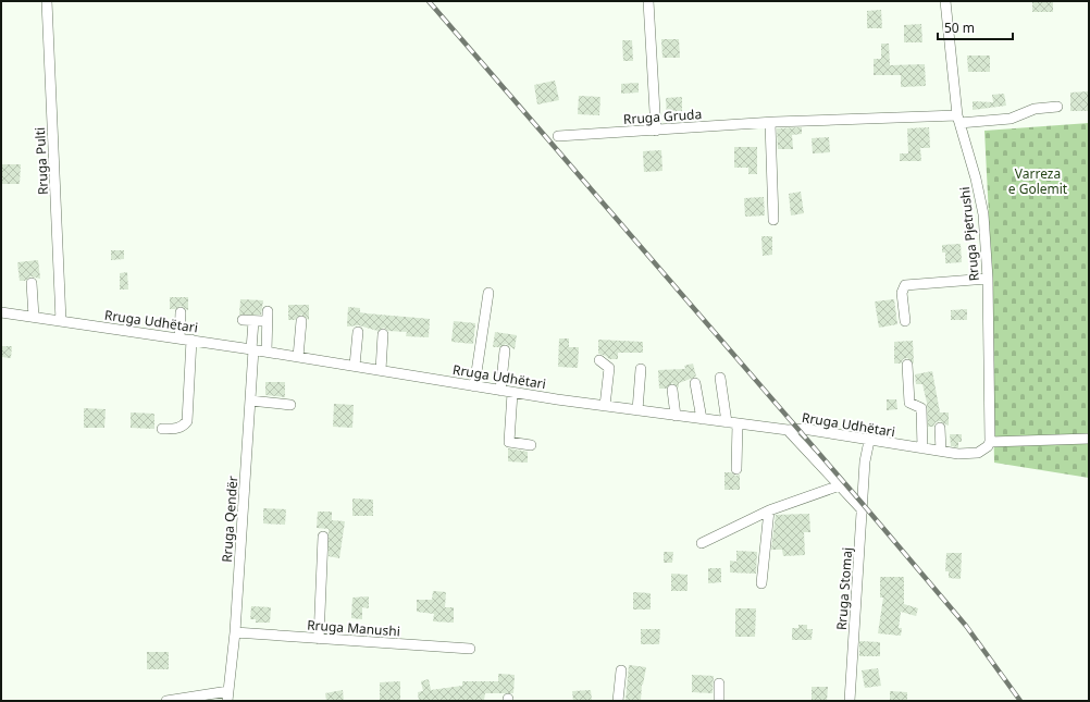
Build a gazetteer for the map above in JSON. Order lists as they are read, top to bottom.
{
  "streets": {
    "street": [
      "Rruga Gruda",
      "Rruga Pulti",
      "Rruga Pjetrushi",
      "Rruga Udhëtari",
      "Rruga Qendër",
      "Rruga Stomaj",
      "Rruga Manushi"
    ]
  },
  "crossings": [
    ["Rruga Gruda", "Rruga Pjetrushi"],
    ["Rruga Pulti", "Rruga Udhëtari"],
    ["Rruga Pjetrushi", "Rruga Udhëtari"],
    ["Rruga Udhëtari", "Rruga Qendër"],
    ["Rruga Udhëtari", "Rruga Stomaj"],
    ["Rruga Qendër", "Rruga Manushi"]
  ],
  "parks": ["Varreza e Golemit"],
  "scale_bar": "50 m"
}
